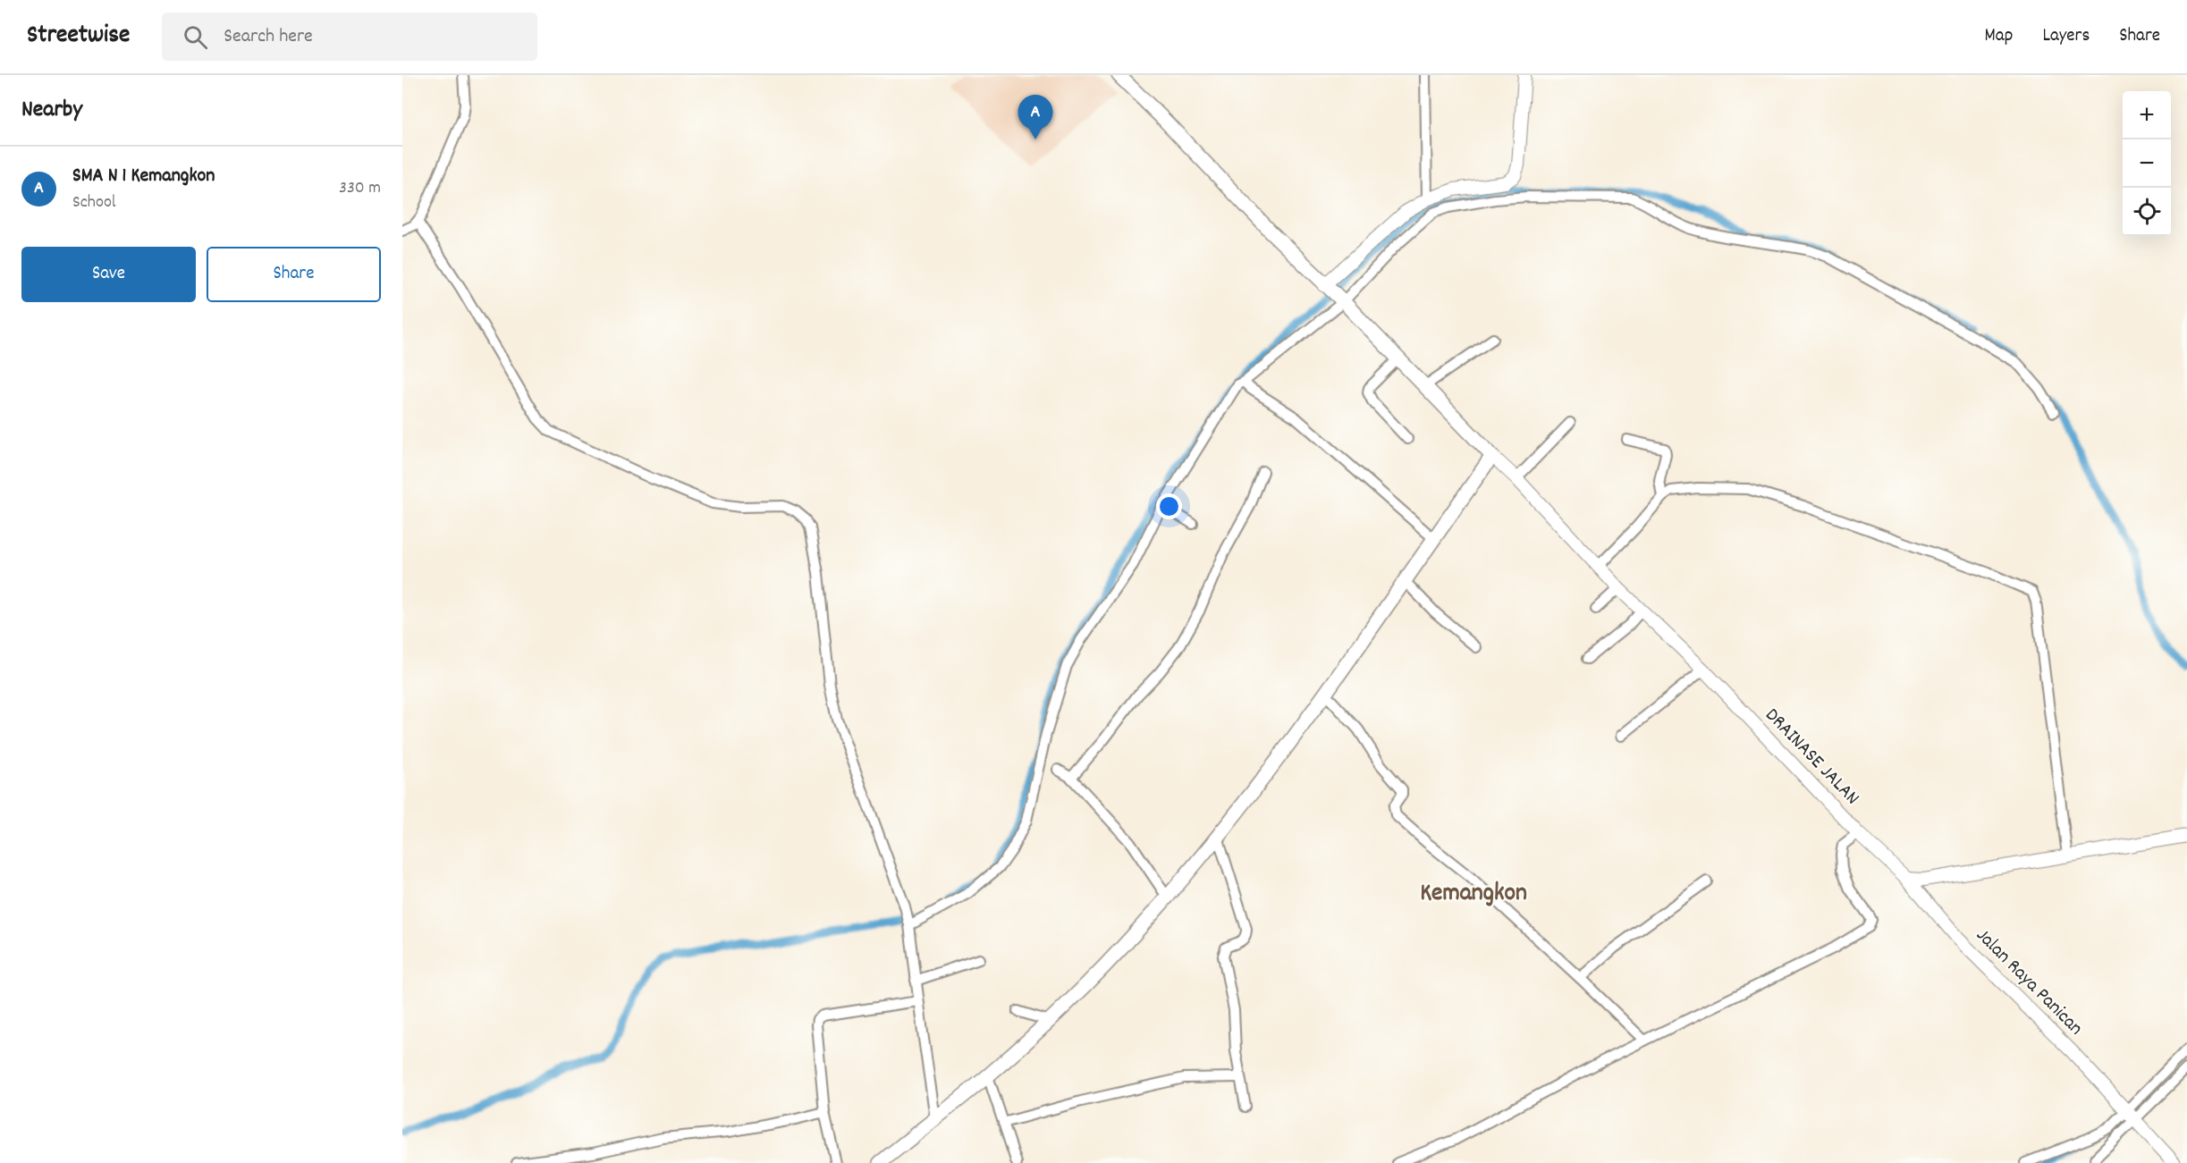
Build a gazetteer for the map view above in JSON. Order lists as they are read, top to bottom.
{
  "streets": {
    "street": ["DRAINASE JALAN", "Jalan Raya Panican"]
  },
  "crossings": [
    ["DRAINASE JALAN", "Jalan Raya Panican"]
  ],
  "districts": ["Kemangkon"],
  "page": {
    "header": "Streetwise",
    "search": "Search here",
    "nav": ["Map", "Layers", "Share"],
    "heading": "Nearby",
    "map_buttons": ["+", "−"],
    "pins": "A",
    "list": [
      {
        "mark": "A",
        "name": "SMA N 1 Kemangkon",
        "note": "School",
        "value": "330 m"
      }
    ],
    "buttons": ["Save", "Share"]
  }
}
